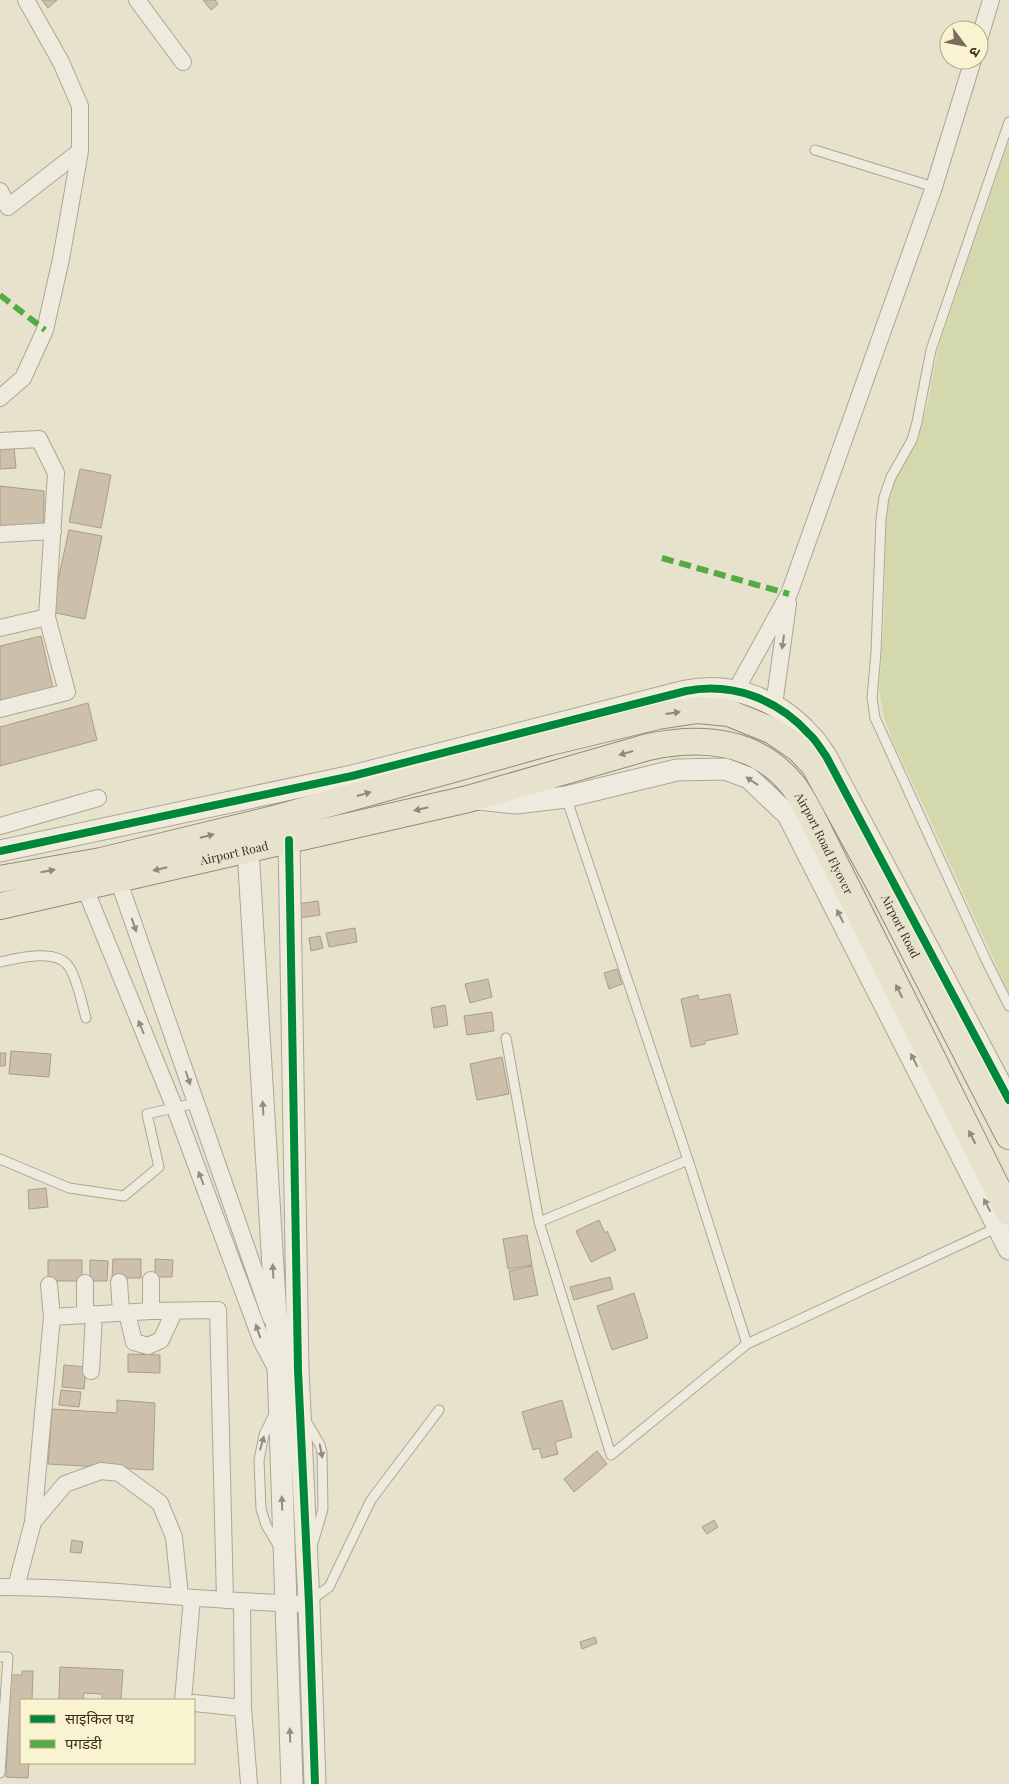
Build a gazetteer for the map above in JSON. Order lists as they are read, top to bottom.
{
  "streets": {
    "main road": ["Airport Road Flyover", "Airport Road"]
  },
  "crossings": [
    ["Airport Road Flyover", "Airport Road"]
  ],
  "one_way": ["Airport Road Flyover"],
  "legend": ["साइकिल पथ", "पगडंडी"],
  "north": "bottom right"
}
